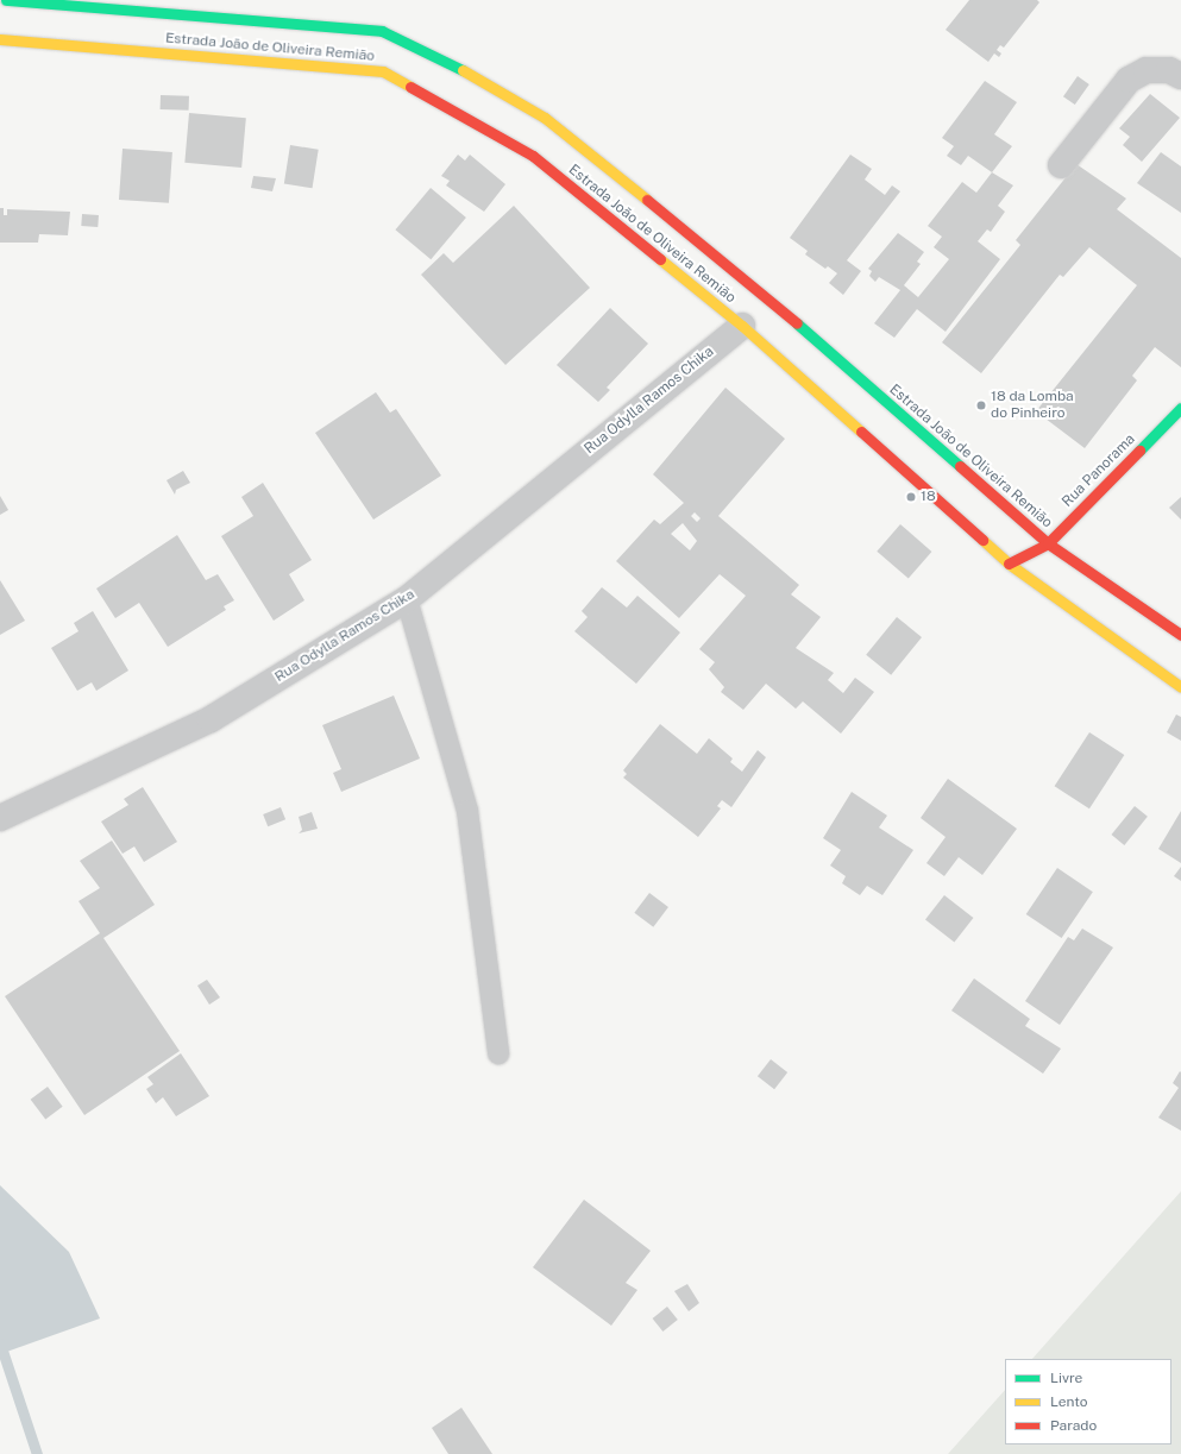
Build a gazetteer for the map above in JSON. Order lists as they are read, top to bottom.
{
  "streets": {
    "main road": ["Estrada João de Oliveira Remião", "Rua Panorama"],
    "street": ["Rua Odylla Ramos Chika"]
  },
  "crossings": [
    ["Estrada João de Oliveira Remião", "Rua Odylla Ramos Chika"],
    ["Estrada João de Oliveira Remião", "Rua Panorama"]
  ],
  "places": ["18 da Lomba do Pinheiro", "18"],
  "legend": ["Livre", "Lento", "Parado"]
}
